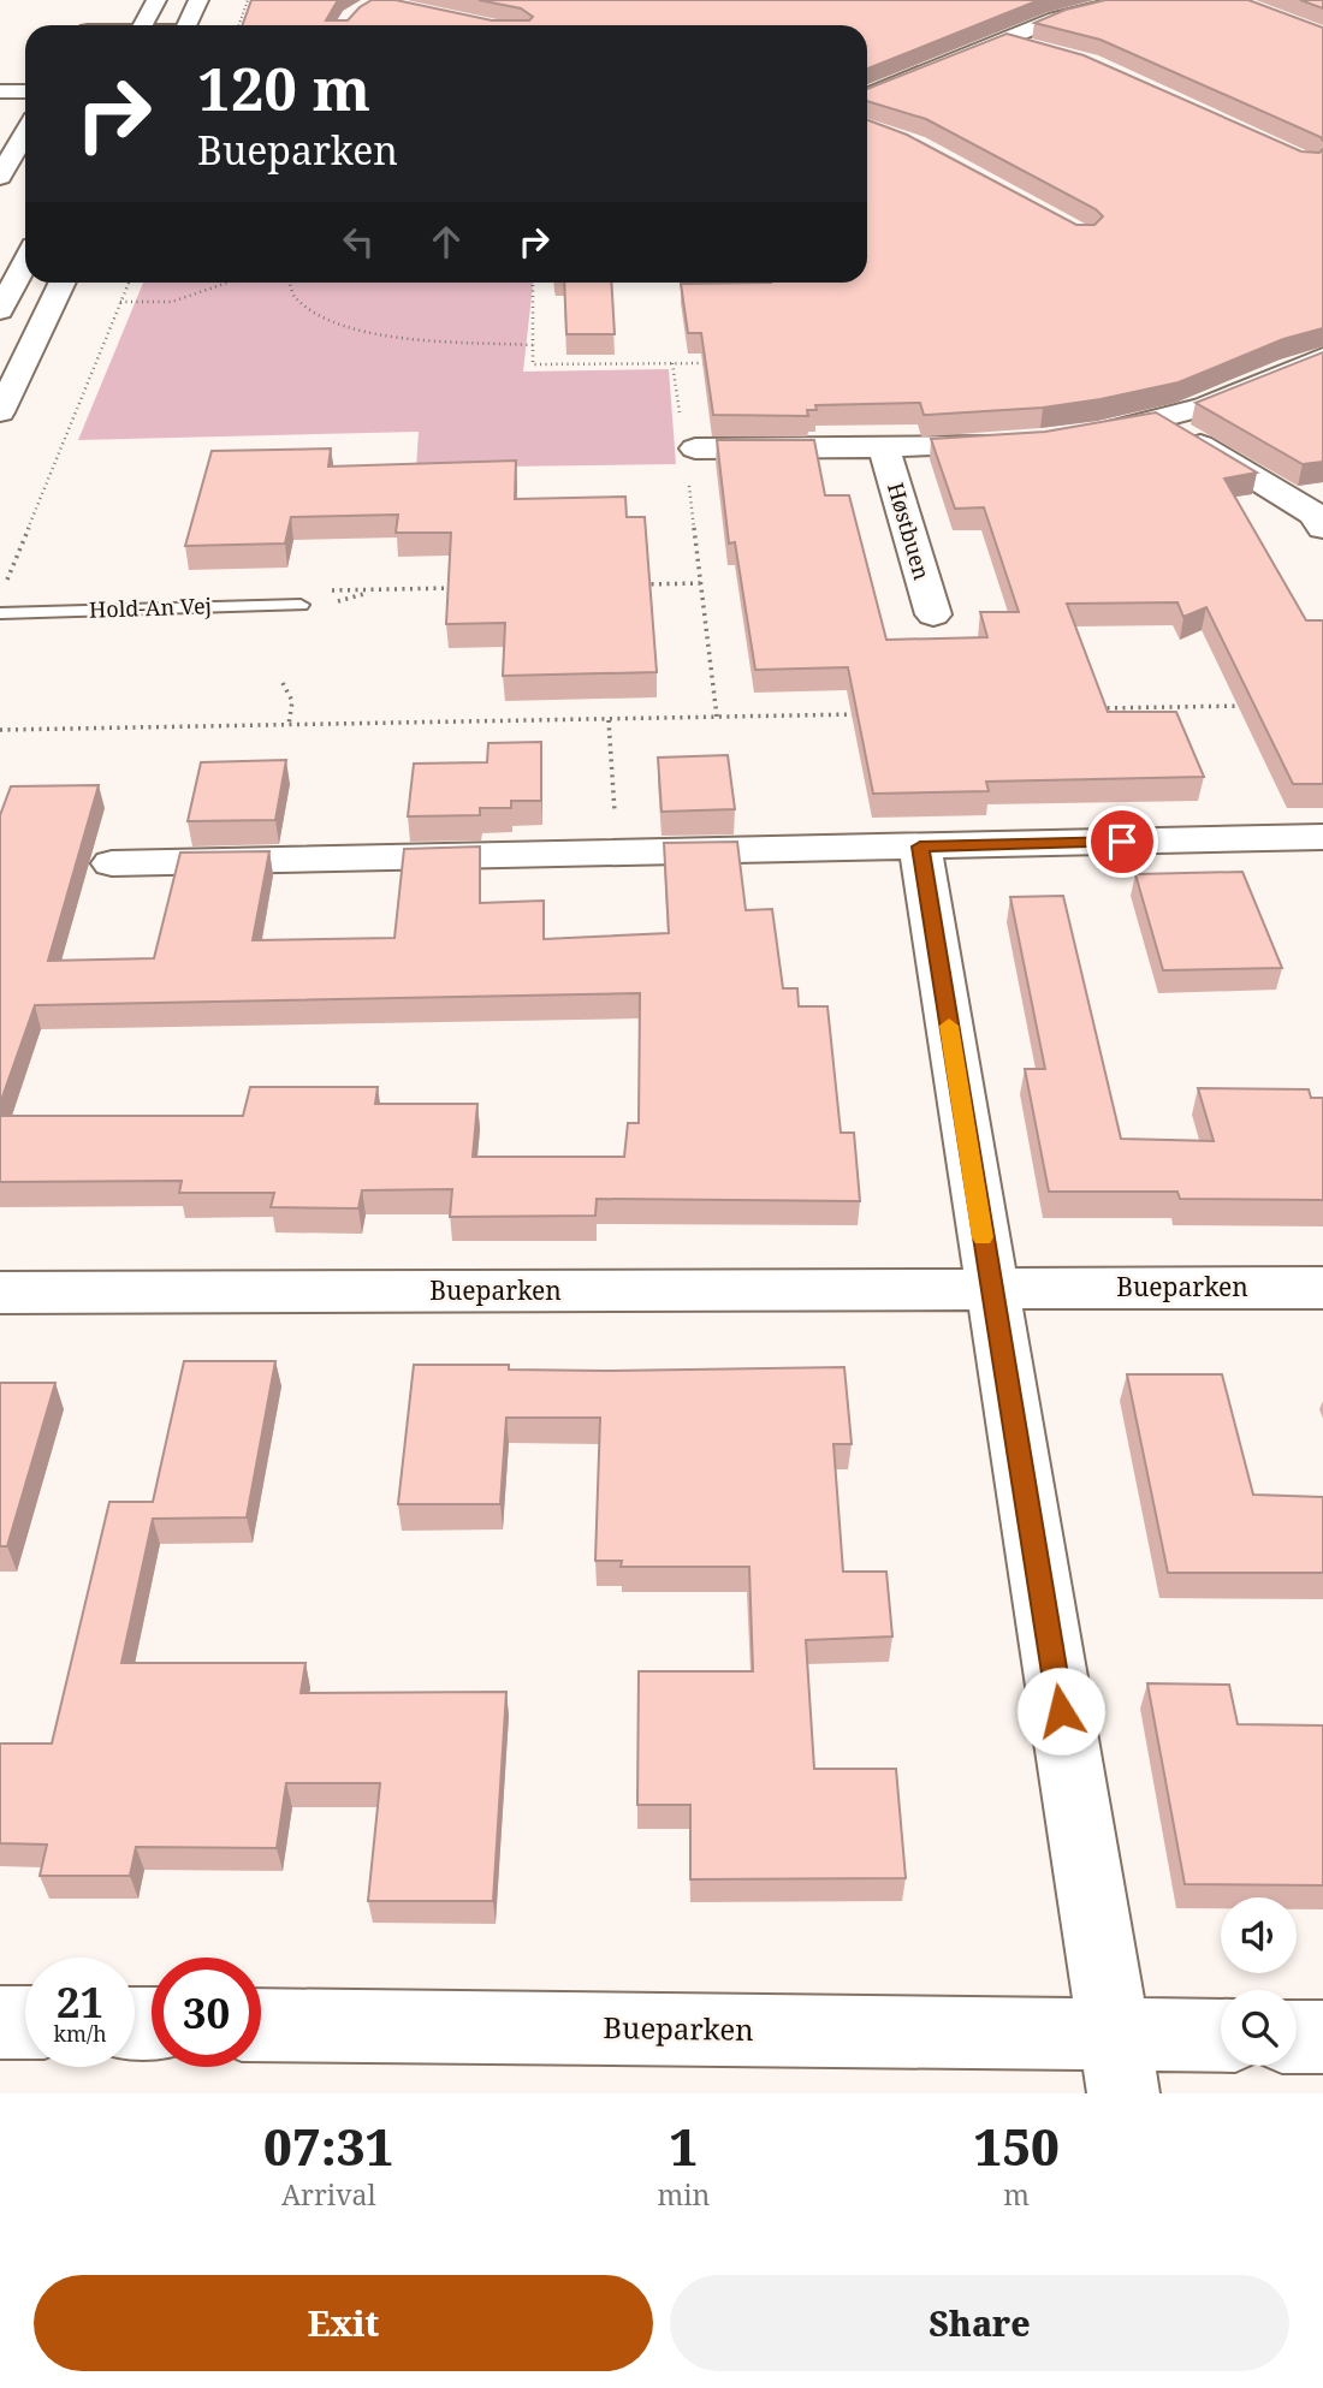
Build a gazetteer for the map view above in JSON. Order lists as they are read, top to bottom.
{
  "streets": {
    "street": ["Høstbuen", "Bueparken"],
    "lane": ["Hold-An Vej"]
  },
  "page": {
    "turn": ["120 m", "Bueparken"],
    "speed": "21 km/h",
    "limit": "30",
    "eta": [
      "07:31",
      "Arrival",
      "1",
      "min",
      "150",
      "m"
    ],
    "buttons": ["Exit", "Share"]
  }
}
